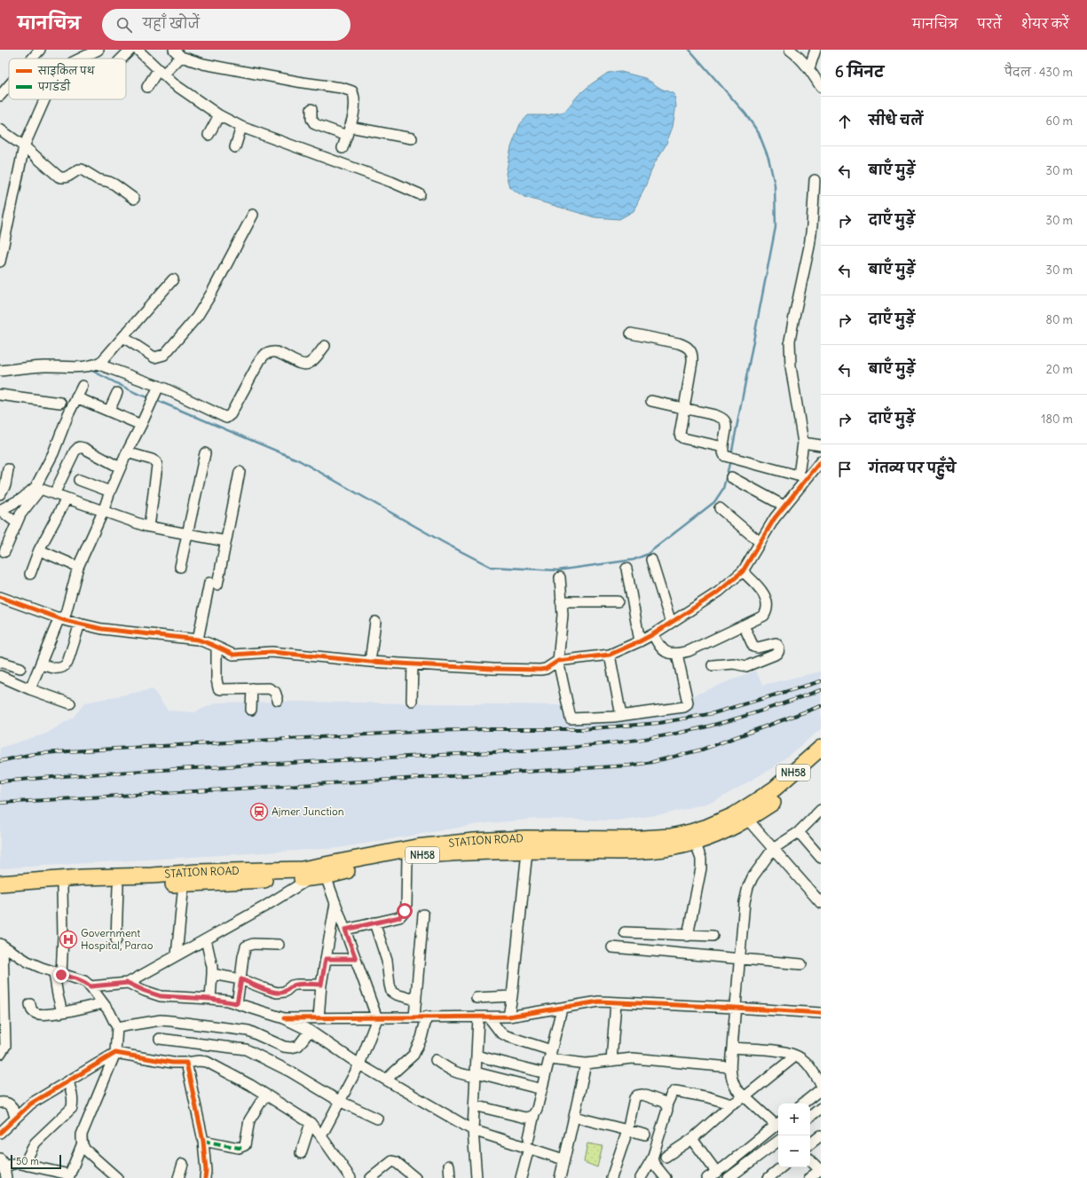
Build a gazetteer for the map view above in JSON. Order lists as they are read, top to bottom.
{
  "streets": {
    "highway": ["NH58", "STATION ROAD"]
  },
  "places": {
    "station": ["Ajmer Junction"],
    "hospital": ["Government Hospital, Parao"]
  },
  "legend": ["साइकिल पथ", "पगडंडी"],
  "scale_bar": "50 m",
  "page": {
    "header": "मानचित्र",
    "search": "यहाँ खोजें",
    "nav": ["मानचित्र", "परतें", "शेयर करें"],
    "heading": ["6 मिनट", "पैदल · 430 m"],
    "list": [
      ["सीधे चलें", "60 m"],
      ["बाएँ मुड़ें", "30 m"],
      ["दाएँ मुड़ें", "30 m"],
      ["बाएँ मुड़ें", "30 m"],
      ["दाएँ मुड़ें", "80 m"],
      ["बाएँ मुड़ें", "20 m"],
      ["दाएँ मुड़ें", "180 m"],
      "गंतव्य पर पहुँचे"
    ],
    "map_buttons": ["+", "−"],
    "scale": "50 m"
  }
}
